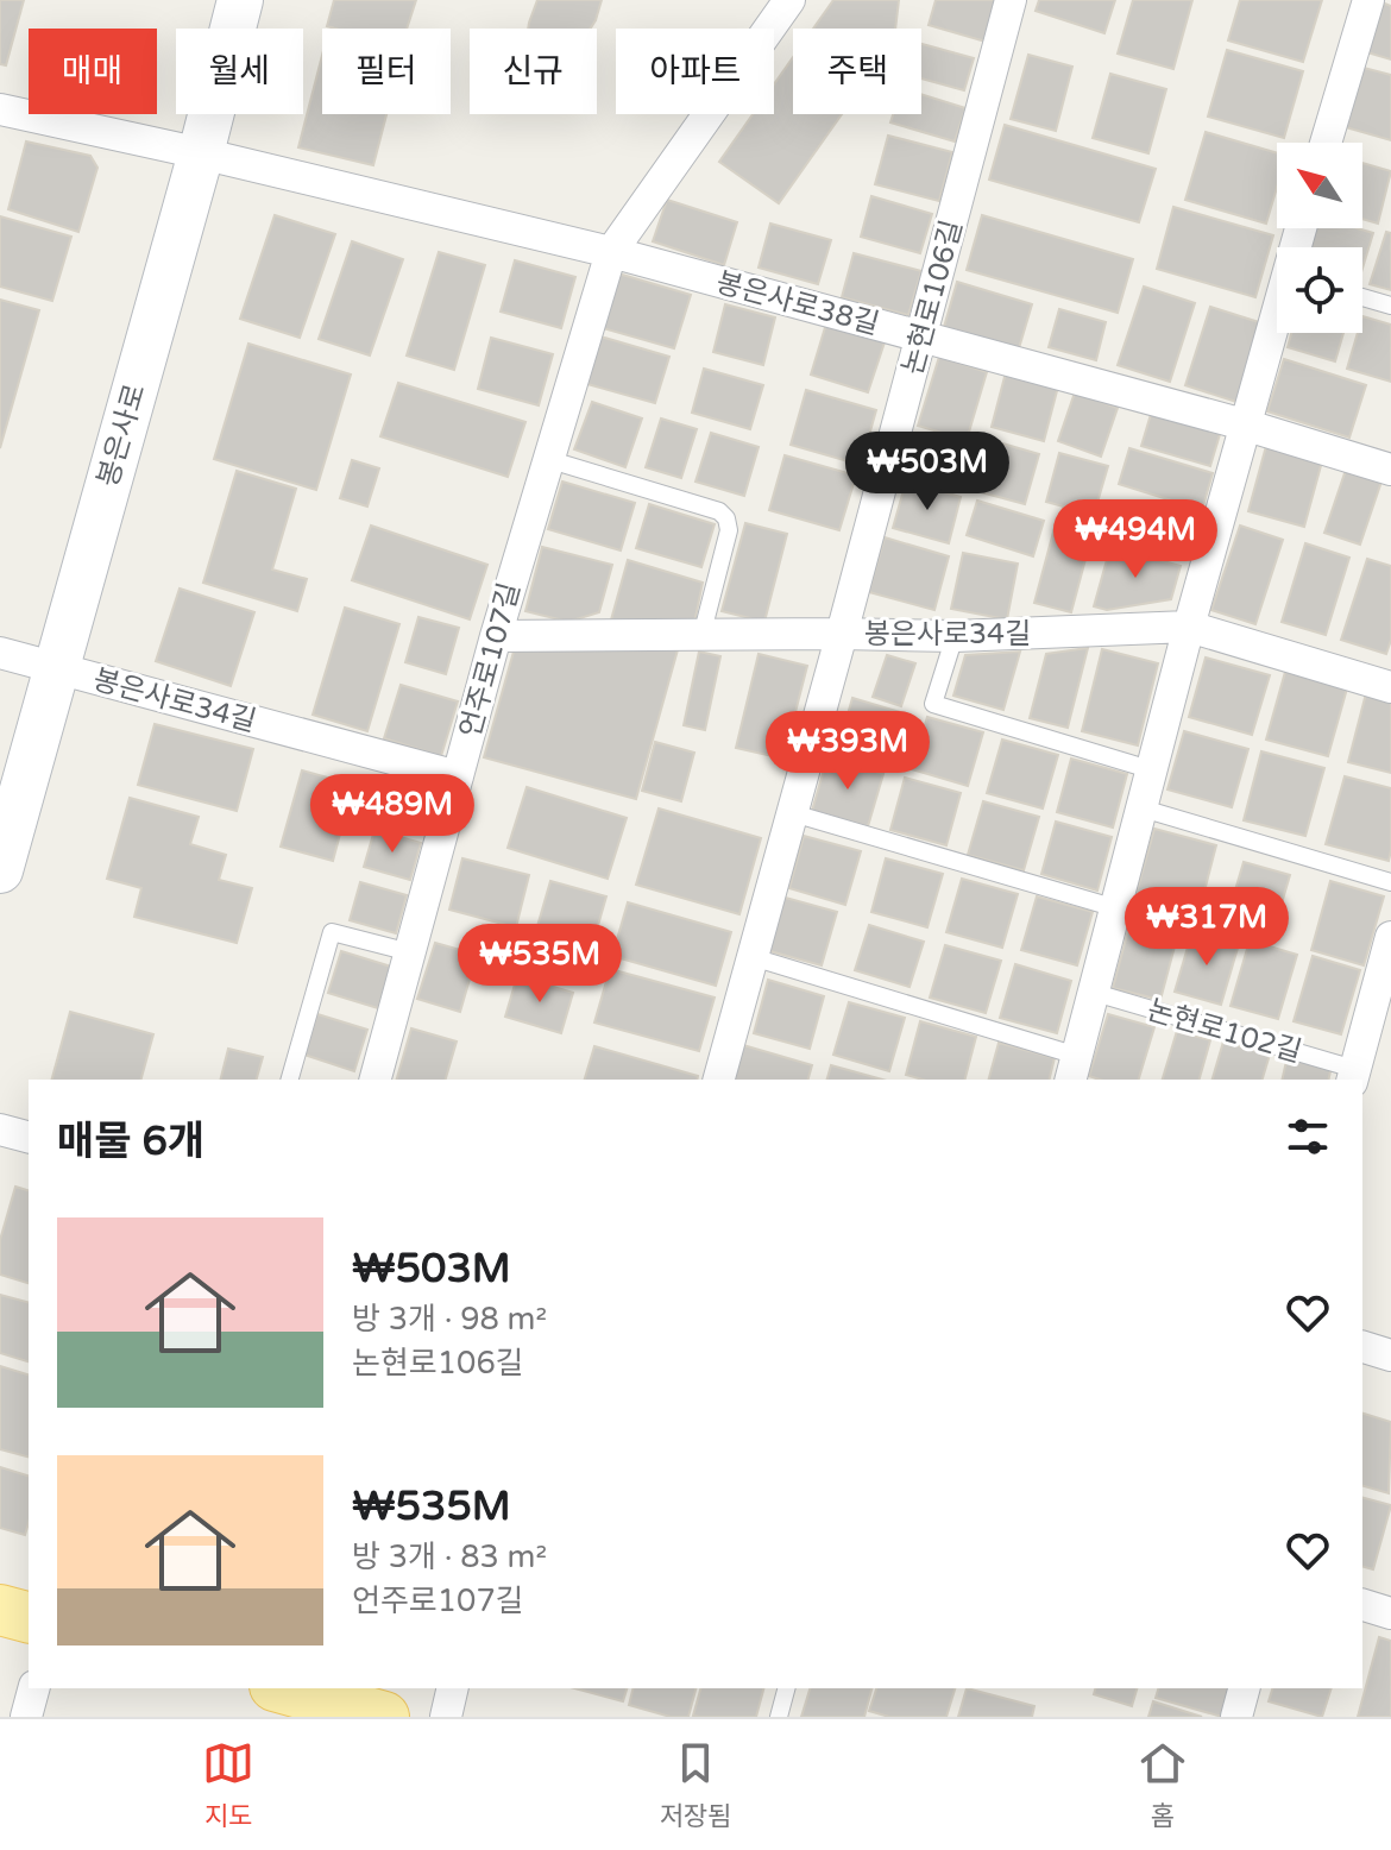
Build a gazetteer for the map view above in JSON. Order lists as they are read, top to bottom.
{
  "streets": {
    "main road": ["봉은사로"],
    "street": [
      "논현로106길",
      "봉은사로38길",
      "봉은사로34길",
      "언주로107길",
      "논현로102길"
    ]
  },
  "crossings": [
    ["논현로106길", "봉은사로38길"],
    ["논현로106길", "봉은사로34길"],
    ["봉은사로38길", "봉은사로"],
    ["봉은사로38길", "언주로107길"],
    ["봉은사로", "봉은사로34길"],
    ["봉은사로34길", "언주로107길"]
  ],
  "north": "top left",
  "page": {
    "chip": [
      "매매",
      "월세",
      "필터",
      "신규",
      "아파트",
      "주택"
    ],
    "price": [
      "₩503M",
      "₩494M",
      "₩393M",
      "₩489M",
      "₩317M",
      "₩535M"
    ],
    "heading": "매물 6개",
    "list": [
      {
        "name": "₩503M",
        "note": "방 3개 · 98 m² · 논현로106길"
      },
      {
        "name": "₩535M",
        "note": "방 3개 · 83 m² · 언주로107길"
      }
    ],
    "tabs": ["지도", "저장됨", "홈"]
  }
}
